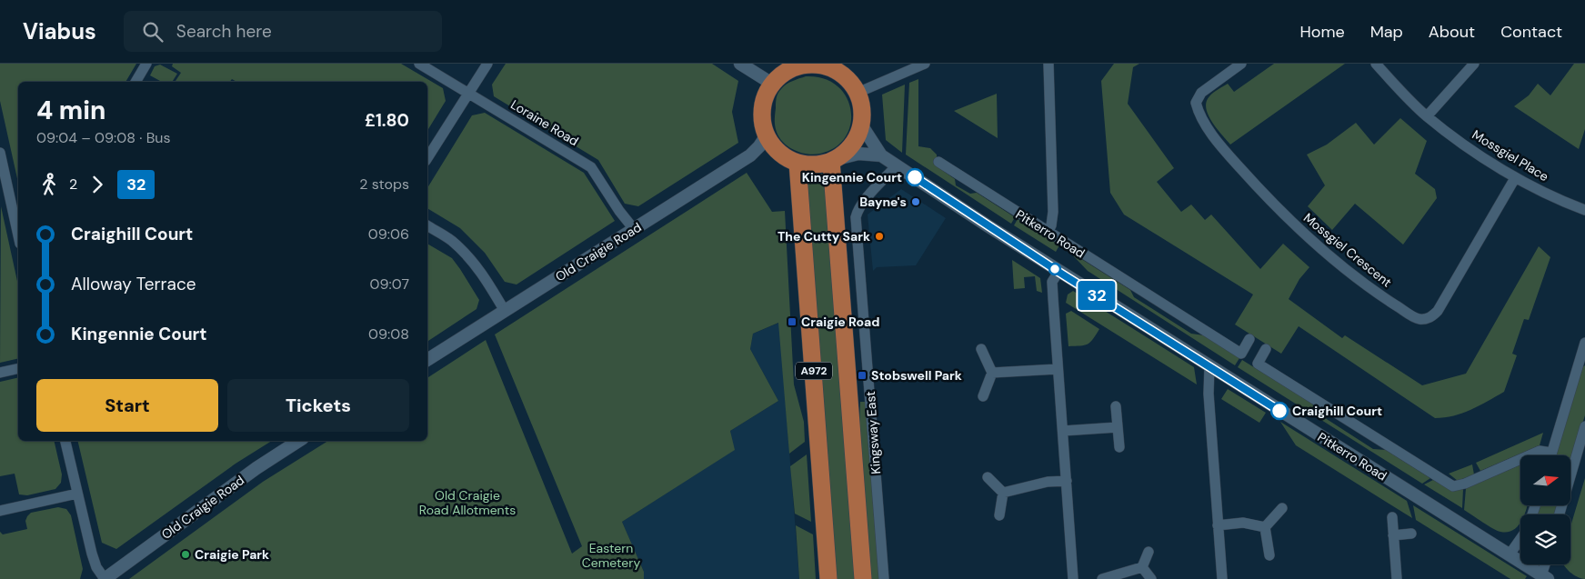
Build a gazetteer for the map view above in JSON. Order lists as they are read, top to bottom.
{
  "streets": {
    "highway": ["A972", "Kingsway East"],
    "street": [
      "Loraine Road",
      "Mossgiel Place",
      "Pitkerro Road",
      "Mossgiel Crescent",
      "Old Craigie Road"
    ]
  },
  "crossings": [
    ["Loraine Road", "Old Craigie Road"],
    ["Mossgiel Place", "Mossgiel Crescent"],
    ["Pitkerro Road", "Old Craigie Road"],
    ["Pitkerro Road", "A972"],
    ["Pitkerro Road", "Kingsway East"],
    ["Old Craigie Road", "A972"],
    ["Old Craigie Road", "Kingsway East"],
    ["A972", "Kingsway East"]
  ],
  "parks": ["Old Craigie Road Allotments", "Eastern Cemetery"],
  "places": {
    "other": [
      "Kingennie Court",
      "Bayne's",
      "The Cutty Sark",
      "Craighill Court",
      "Craigie Park"
    ],
    "transit": ["Craigie Road", "Stobswell Park"]
  },
  "lines": ["bus line 32"],
  "north": "right",
  "page": {
    "header": "Viabus",
    "search": "Search here",
    "nav": [
      "Home",
      "Map",
      "About",
      "Contact"
    ],
    "on_map": "32",
    "heading": ["4 min", "09:04 – 09:08 · Bus", "£1.80"],
    "legs": ["2", "32", "2 stops"],
    "list": [
      {
        "name": "Craighill Court",
        "value": "09:06"
      },
      {
        "name": "Alloway Terrace",
        "value": "09:07"
      },
      {
        "name": "Kingennie Court",
        "value": "09:08"
      }
    ],
    "buttons": ["Start", "Tickets"]
  }
}
